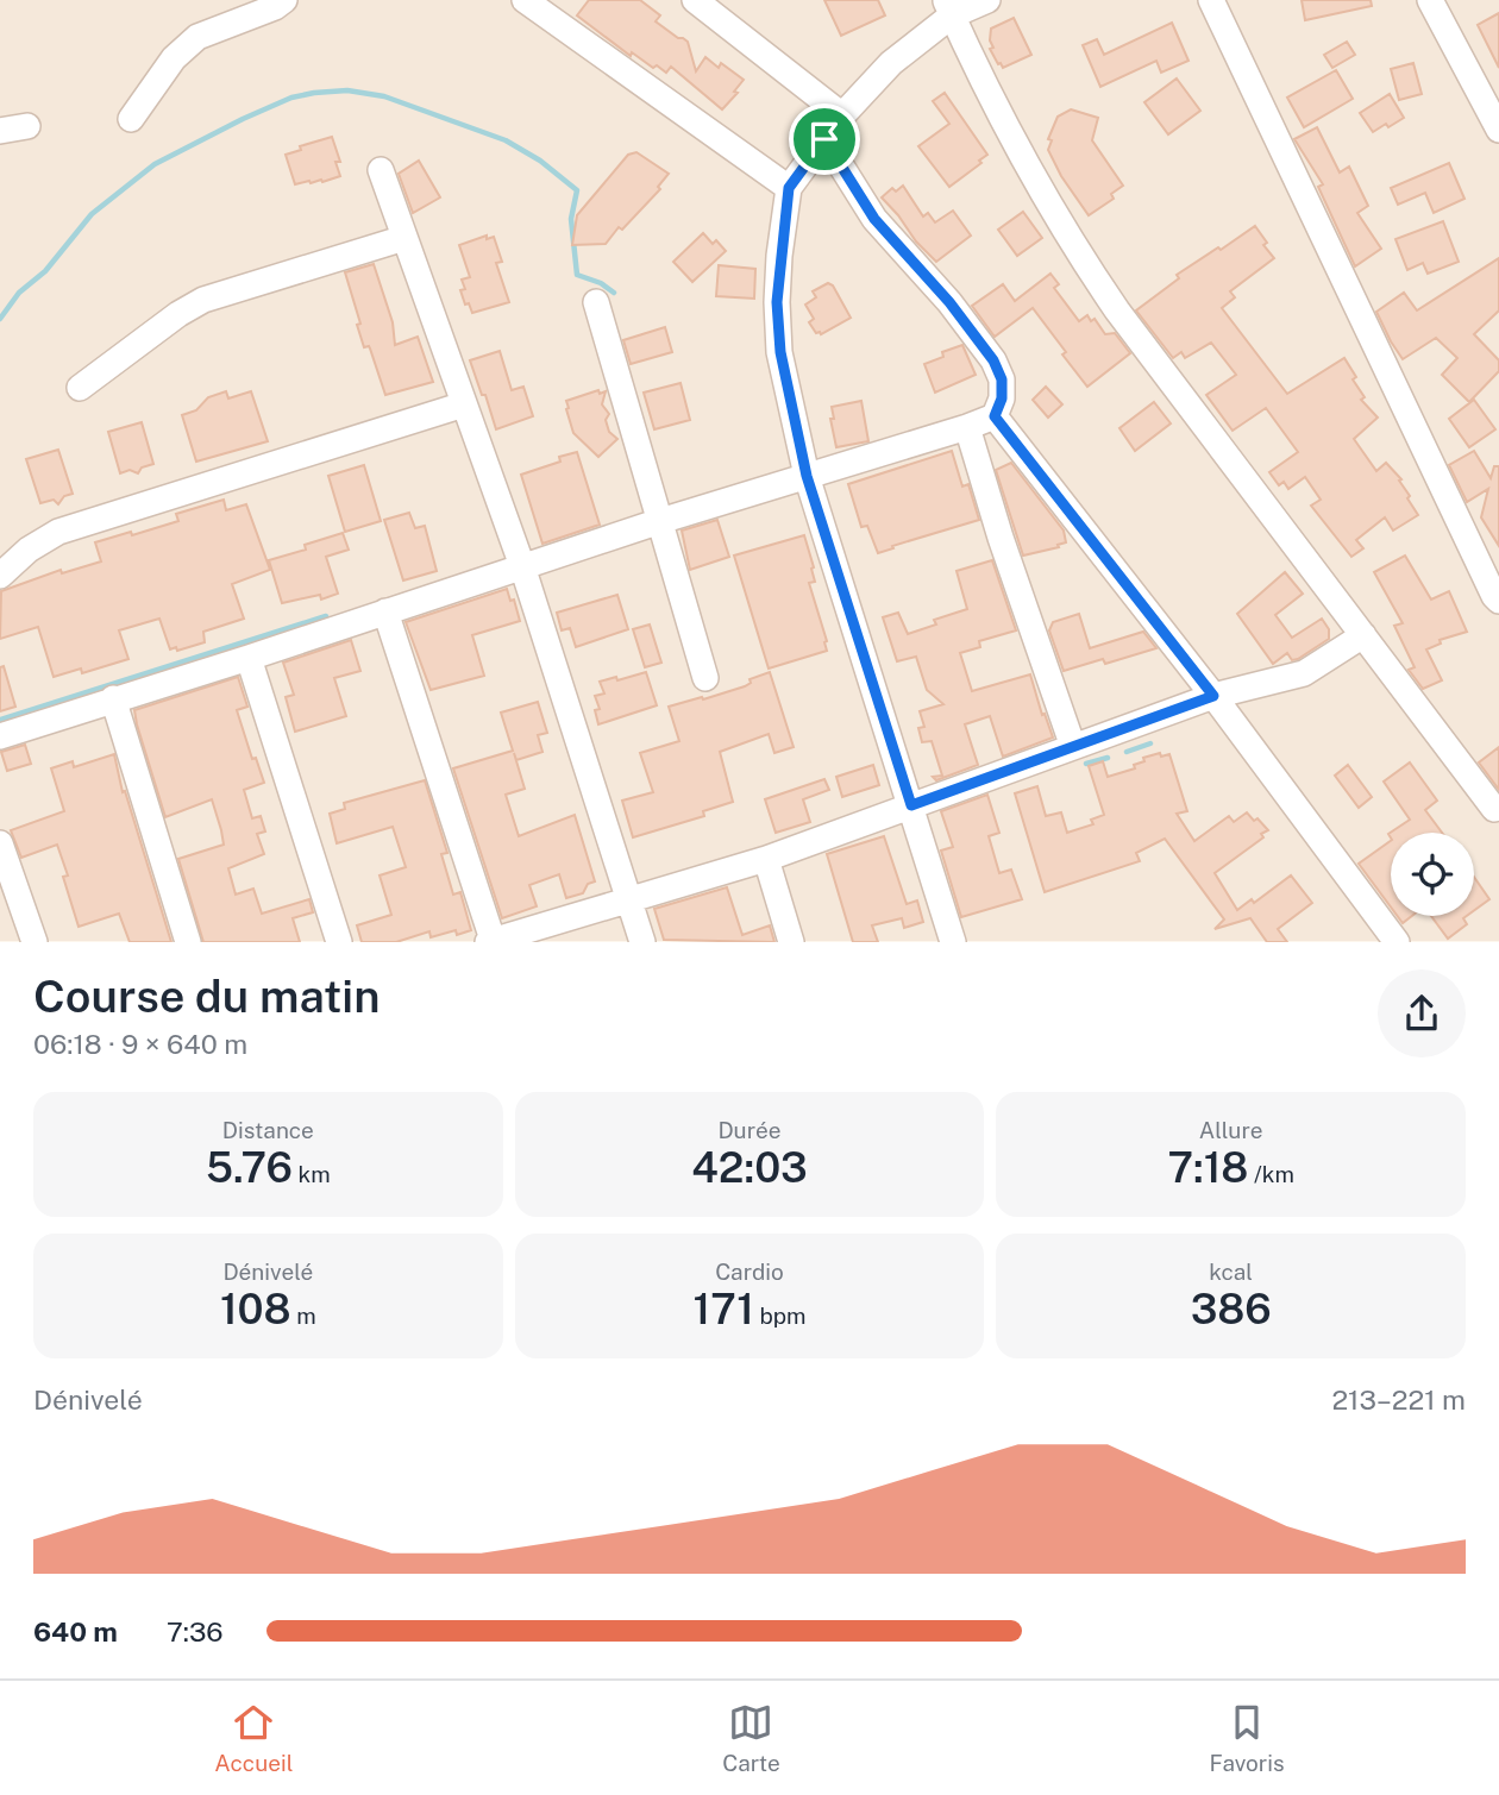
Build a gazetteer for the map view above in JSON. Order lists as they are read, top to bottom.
{
  "page": {
    "heading": ["Course du matin", "06:18 · 9 × 640 m"],
    "stats": [
      ["Distance", "5.76 km"],
      ["Durée", "42:03"],
      ["Allure", "7:18 /km"],
      ["Dénivelé", "108 m"],
      ["Cardio", "171 bpm"],
      ["kcal", "386"]
    ],
    "chart": ["Dénivelé", "213–221 m"],
    "list": [
      {
        "name": "640 m",
        "note": "7:36"
      }
    ],
    "tabs": ["Accueil", "Carte", "Favoris"]
  }
}
